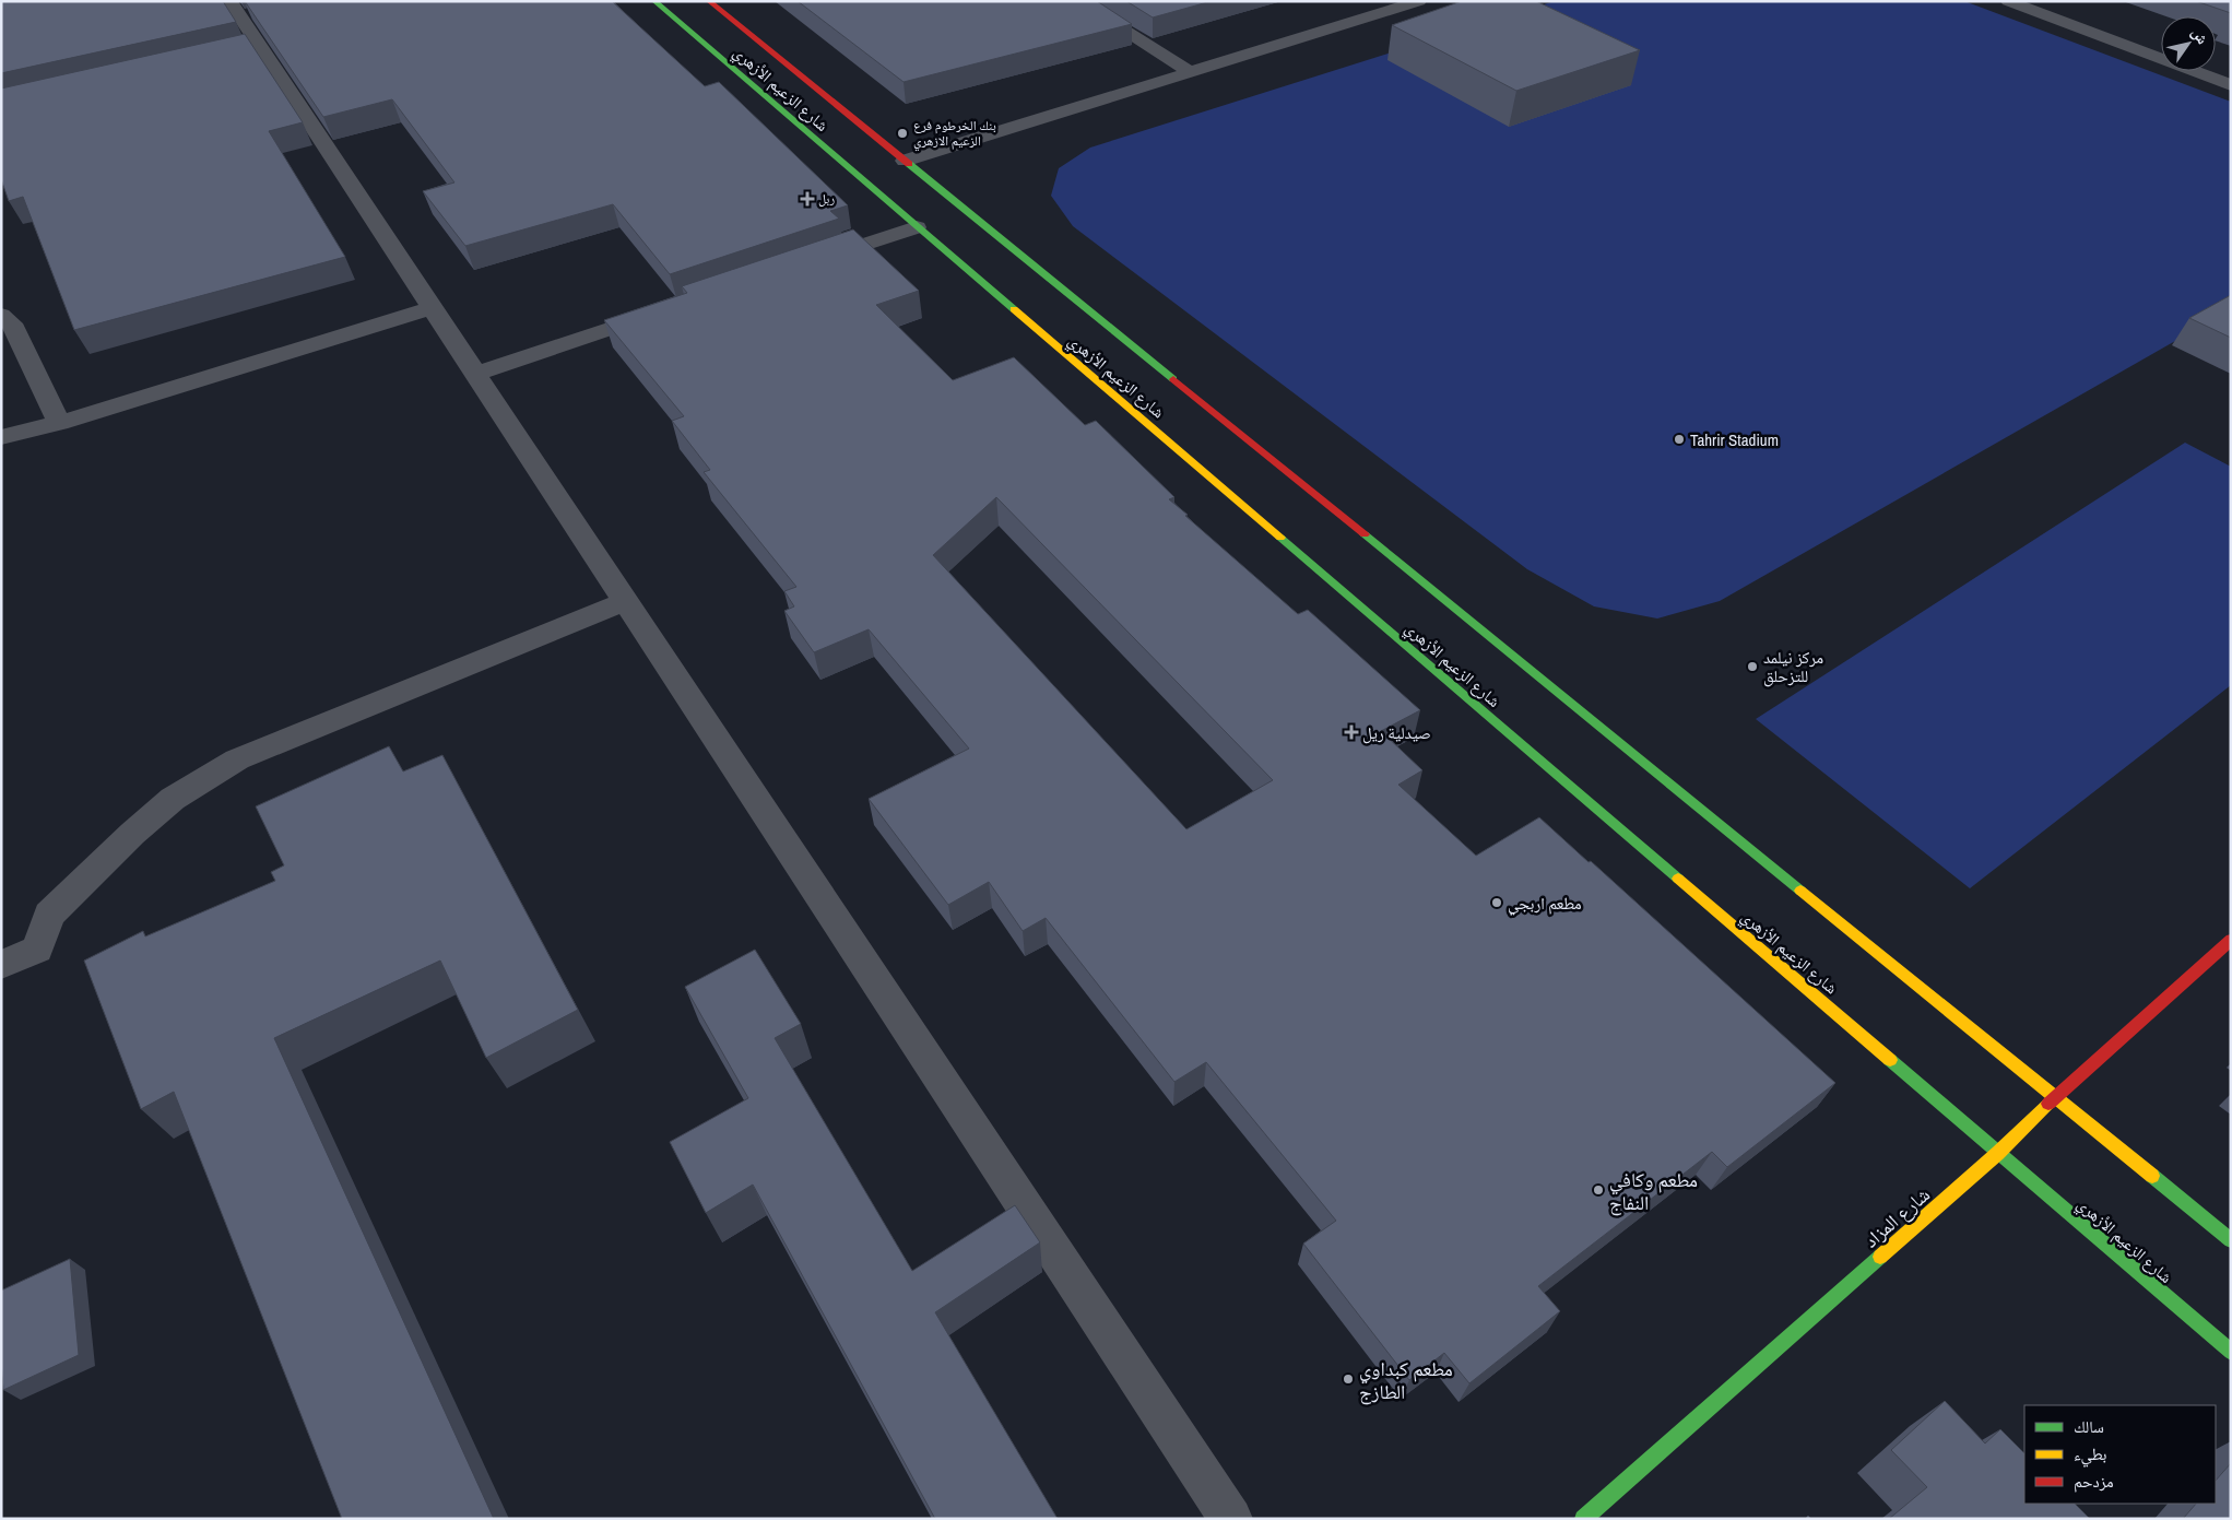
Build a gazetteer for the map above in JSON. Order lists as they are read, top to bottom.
{
  "streets": {
    "main road": ["شارع الزعيم الأزهري", "شارع المزاد"]
  },
  "crossings": [
    ["شارع الزعيم الأزهري", "شارع المزاد"]
  ],
  "places": {
    "other": [
      "بنك الخرطوم فرع الزعيم الازهري",
      "Tahrir Stadium",
      "مركز نيلمد للتزحلق",
      "مطعم اربجي",
      "مطعم وكافي النفاج",
      "مطعم كبداوي الطازج"
    ],
    "health": ["ربل", "صيدلية ريل"]
  },
  "legend": ["سالك", "بطيء", "مزدحم"],
  "north": "top right"
}
